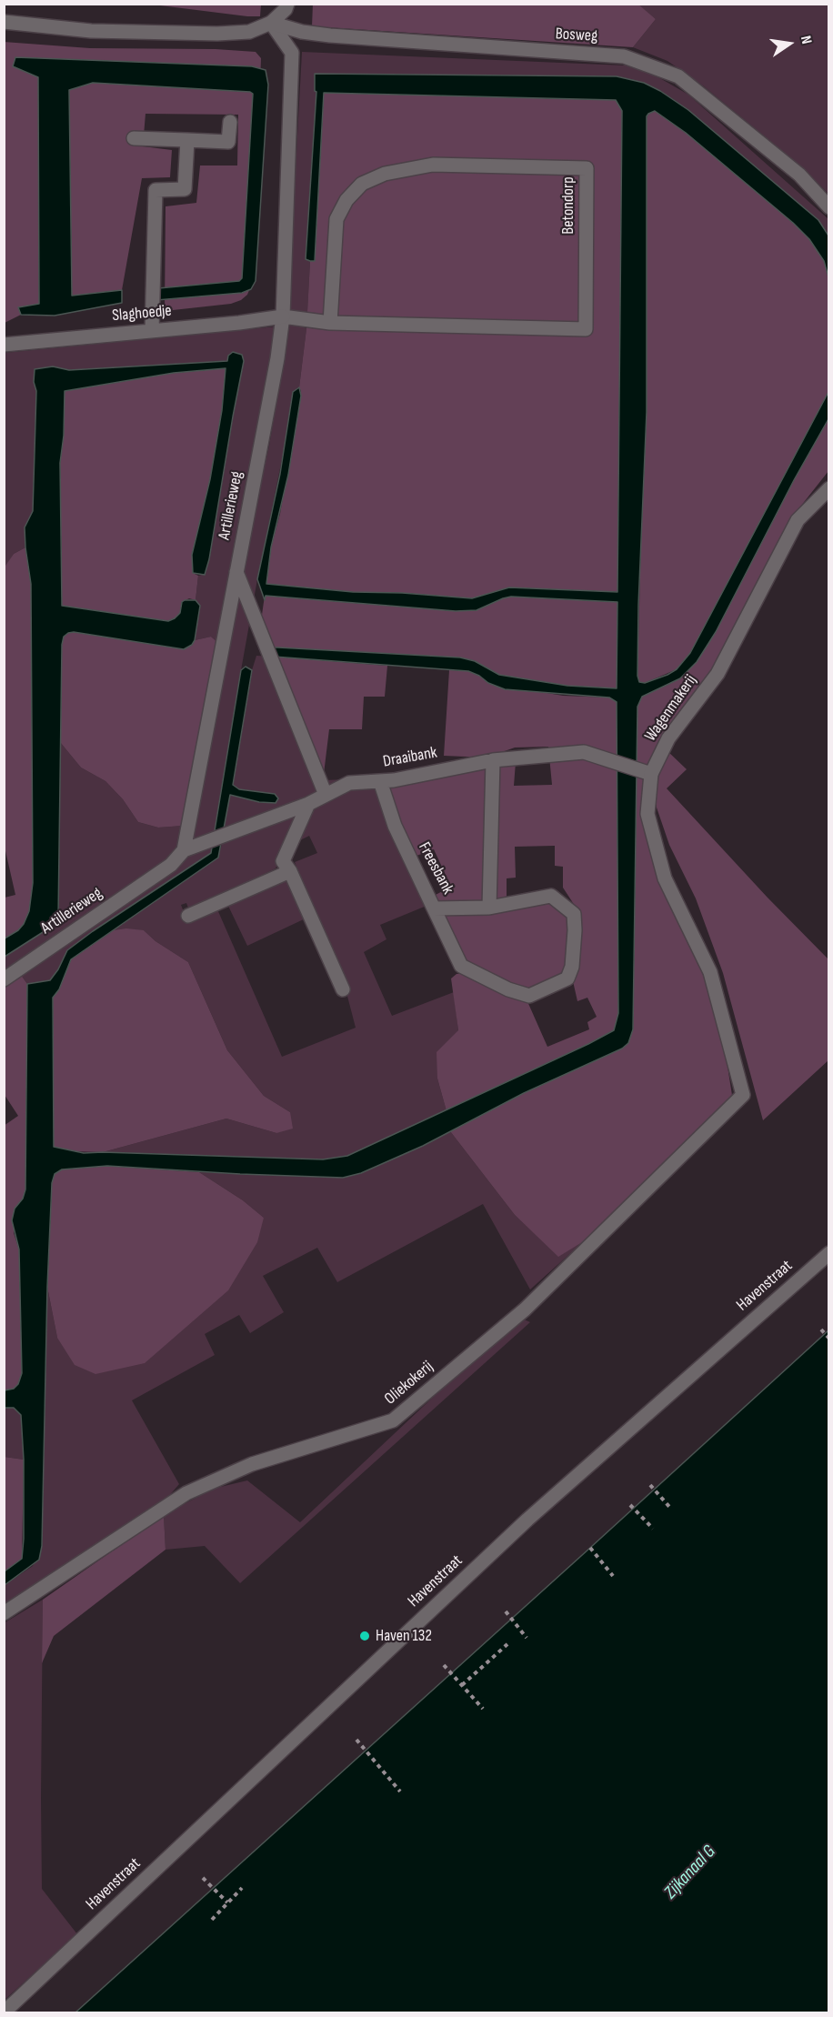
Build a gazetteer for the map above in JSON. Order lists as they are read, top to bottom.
{
  "streets": {
    "street": [
      "Bosweg",
      "Betondorp",
      "Slaghoedje",
      "Artillerieweg",
      "Wagenmakerij",
      "Draaibank",
      "Freesbank",
      "Havenstraat",
      "Oliekokerij"
    ]
  },
  "crossings": [
    ["Bosweg", "Artillerieweg"],
    ["Betondorp", "Slaghoedje"],
    ["Betondorp", "Artillerieweg"],
    ["Slaghoedje", "Artillerieweg"],
    ["Artillerieweg", "Draaibank"],
    ["Wagenmakerij", "Draaibank"],
    ["Wagenmakerij", "Oliekokerij"],
    ["Draaibank", "Freesbank"]
  ],
  "water": ["Zijkanaal G"],
  "places": ["Haven 132"],
  "north": "right"
}
